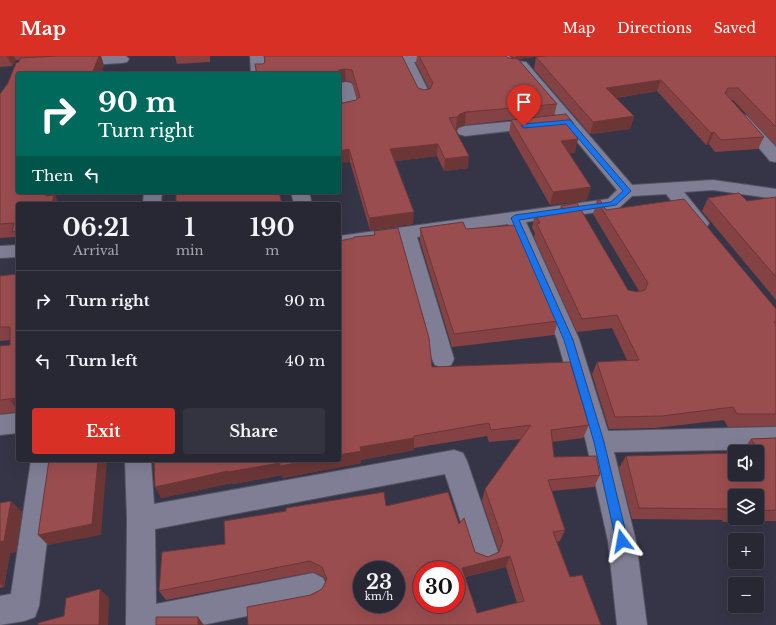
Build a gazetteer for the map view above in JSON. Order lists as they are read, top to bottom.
{
  "page": {
    "header": "Map",
    "nav": ["Map", "Directions", "Saved"],
    "turn": ["90 m", "Turn right"],
    "then": "Then",
    "eta": [
      "06:21",
      "Arrival",
      "1",
      "min",
      "190",
      "m"
    ],
    "list": [
      {
        "name": "Turn right",
        "value": "90 m"
      },
      {
        "name": "Turn left",
        "value": "40 m"
      }
    ],
    "buttons": ["Exit", "Share"],
    "map_buttons": ["+", "−"],
    "speed": "23 km/h",
    "limit": "30"
  }
}
